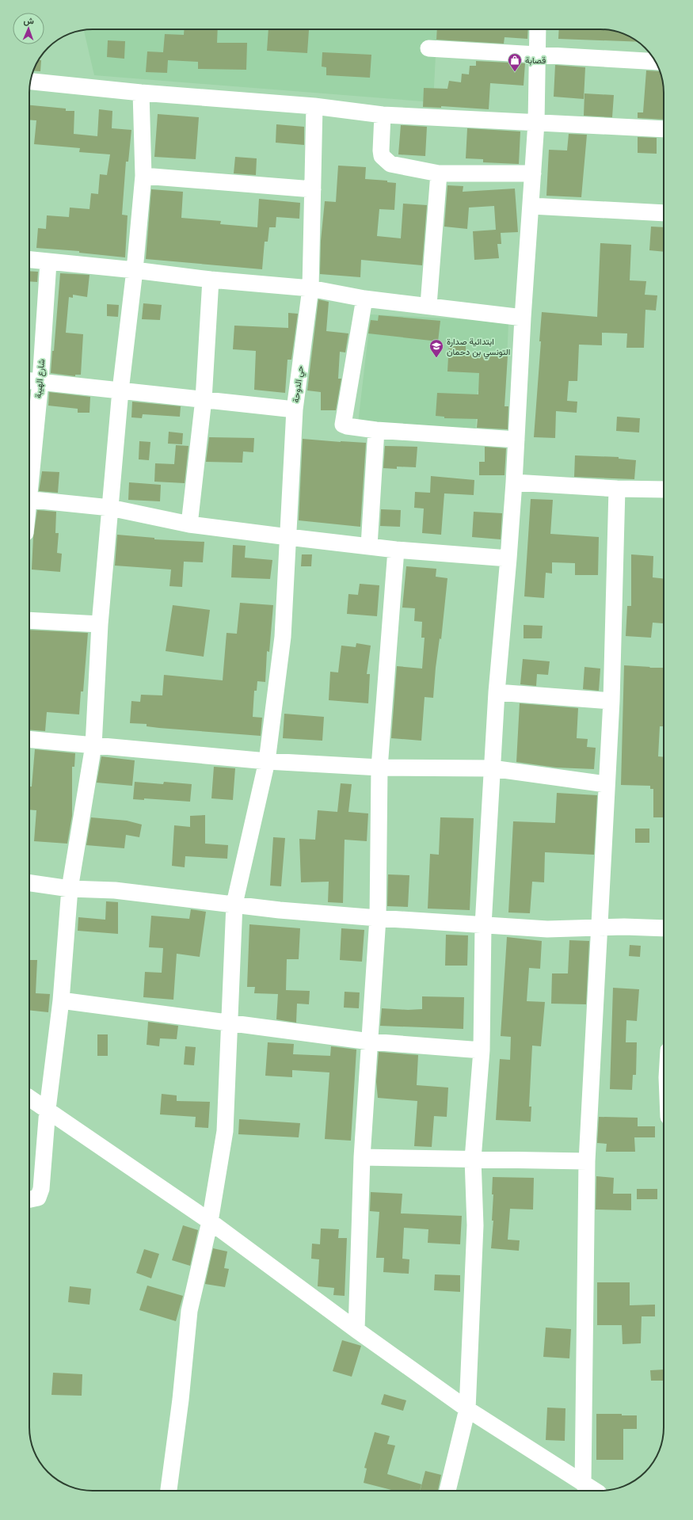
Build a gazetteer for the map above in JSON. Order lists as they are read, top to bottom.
{
  "streets": {
    "street": ["شارع الهيبة", "حي الدوحة"]
  },
  "crossings": [
    ["شارع الهيبة", "حي الدوحة"]
  ],
  "places": {
    "shop": ["قصابة"],
    "school or university": ["ابتدائية صدارة التونسي بن دحمان"]
  },
  "north": "top"
}
